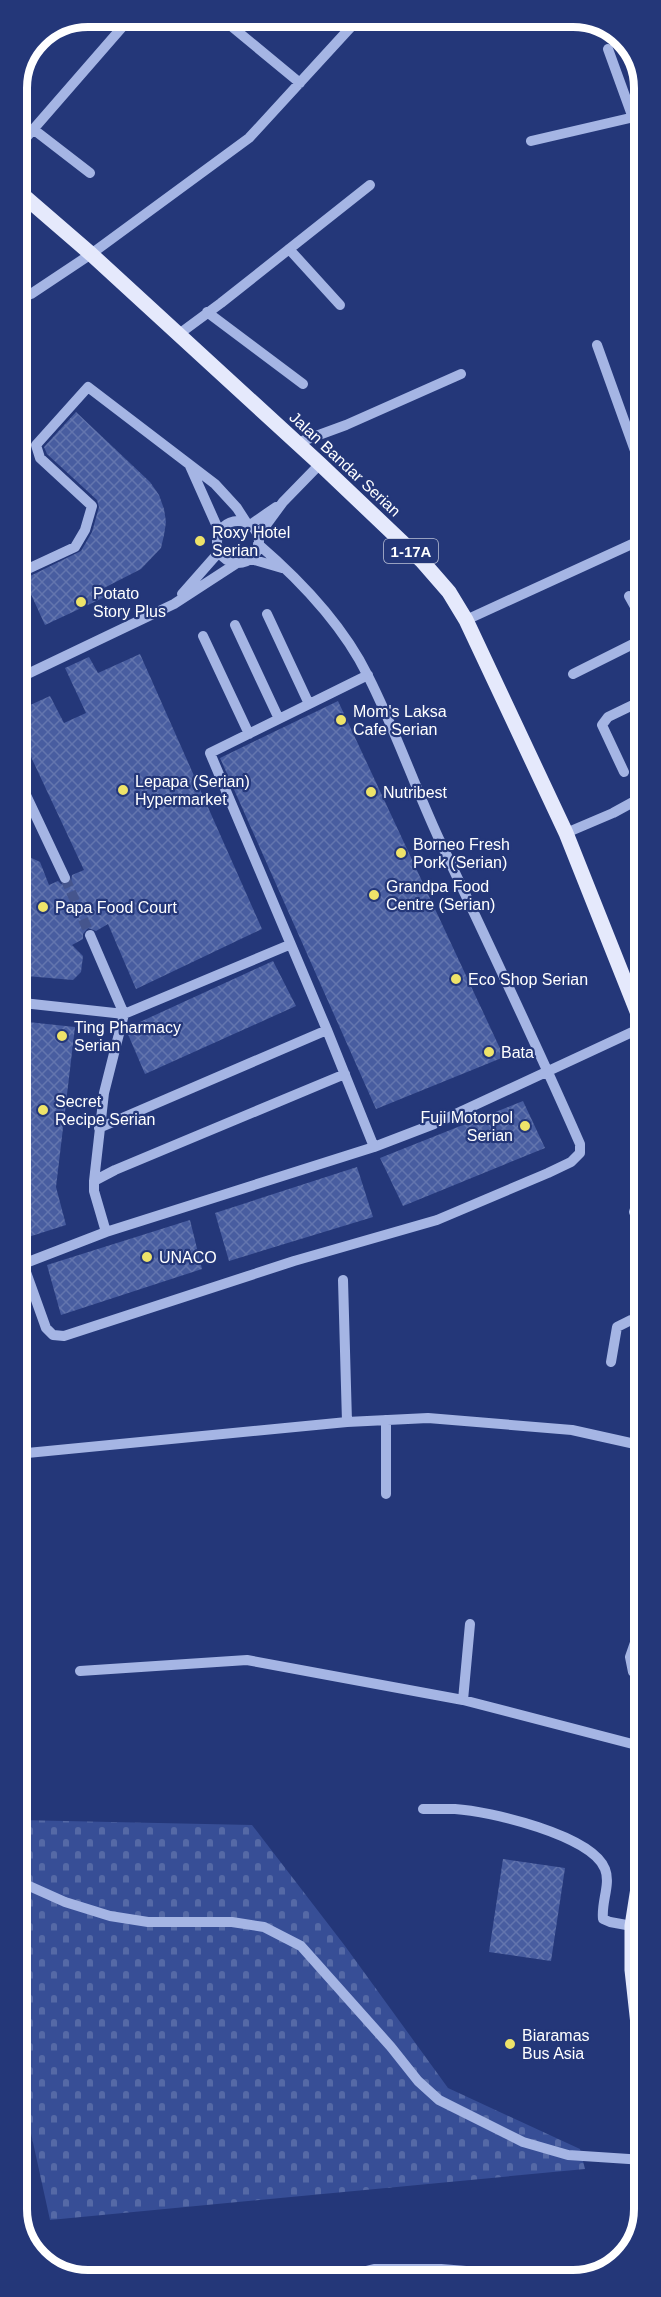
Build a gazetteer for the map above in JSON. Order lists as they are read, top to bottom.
{
  "streets": {
    "main road": ["Jalan Bandar Serian", "1-17A"]
  },
  "places": [
    "Roxy Hotel Serian",
    "Potato Story Plus",
    "Mom's Laksa Cafe Serian",
    "Lepapa (Serian) Hypermarket",
    "Nutribest",
    "Borneo Fresh Pork (Serian)",
    "Grandpa Food Centre (Serian)",
    "Papa Food Court",
    "Eco Shop Serian",
    "Ting Pharmacy Serian",
    "Bata",
    "Secret Recipe Serian",
    "Fuji Motorpol Serian",
    "UNACO",
    "Biaramas Bus Asia"
  ]
}
